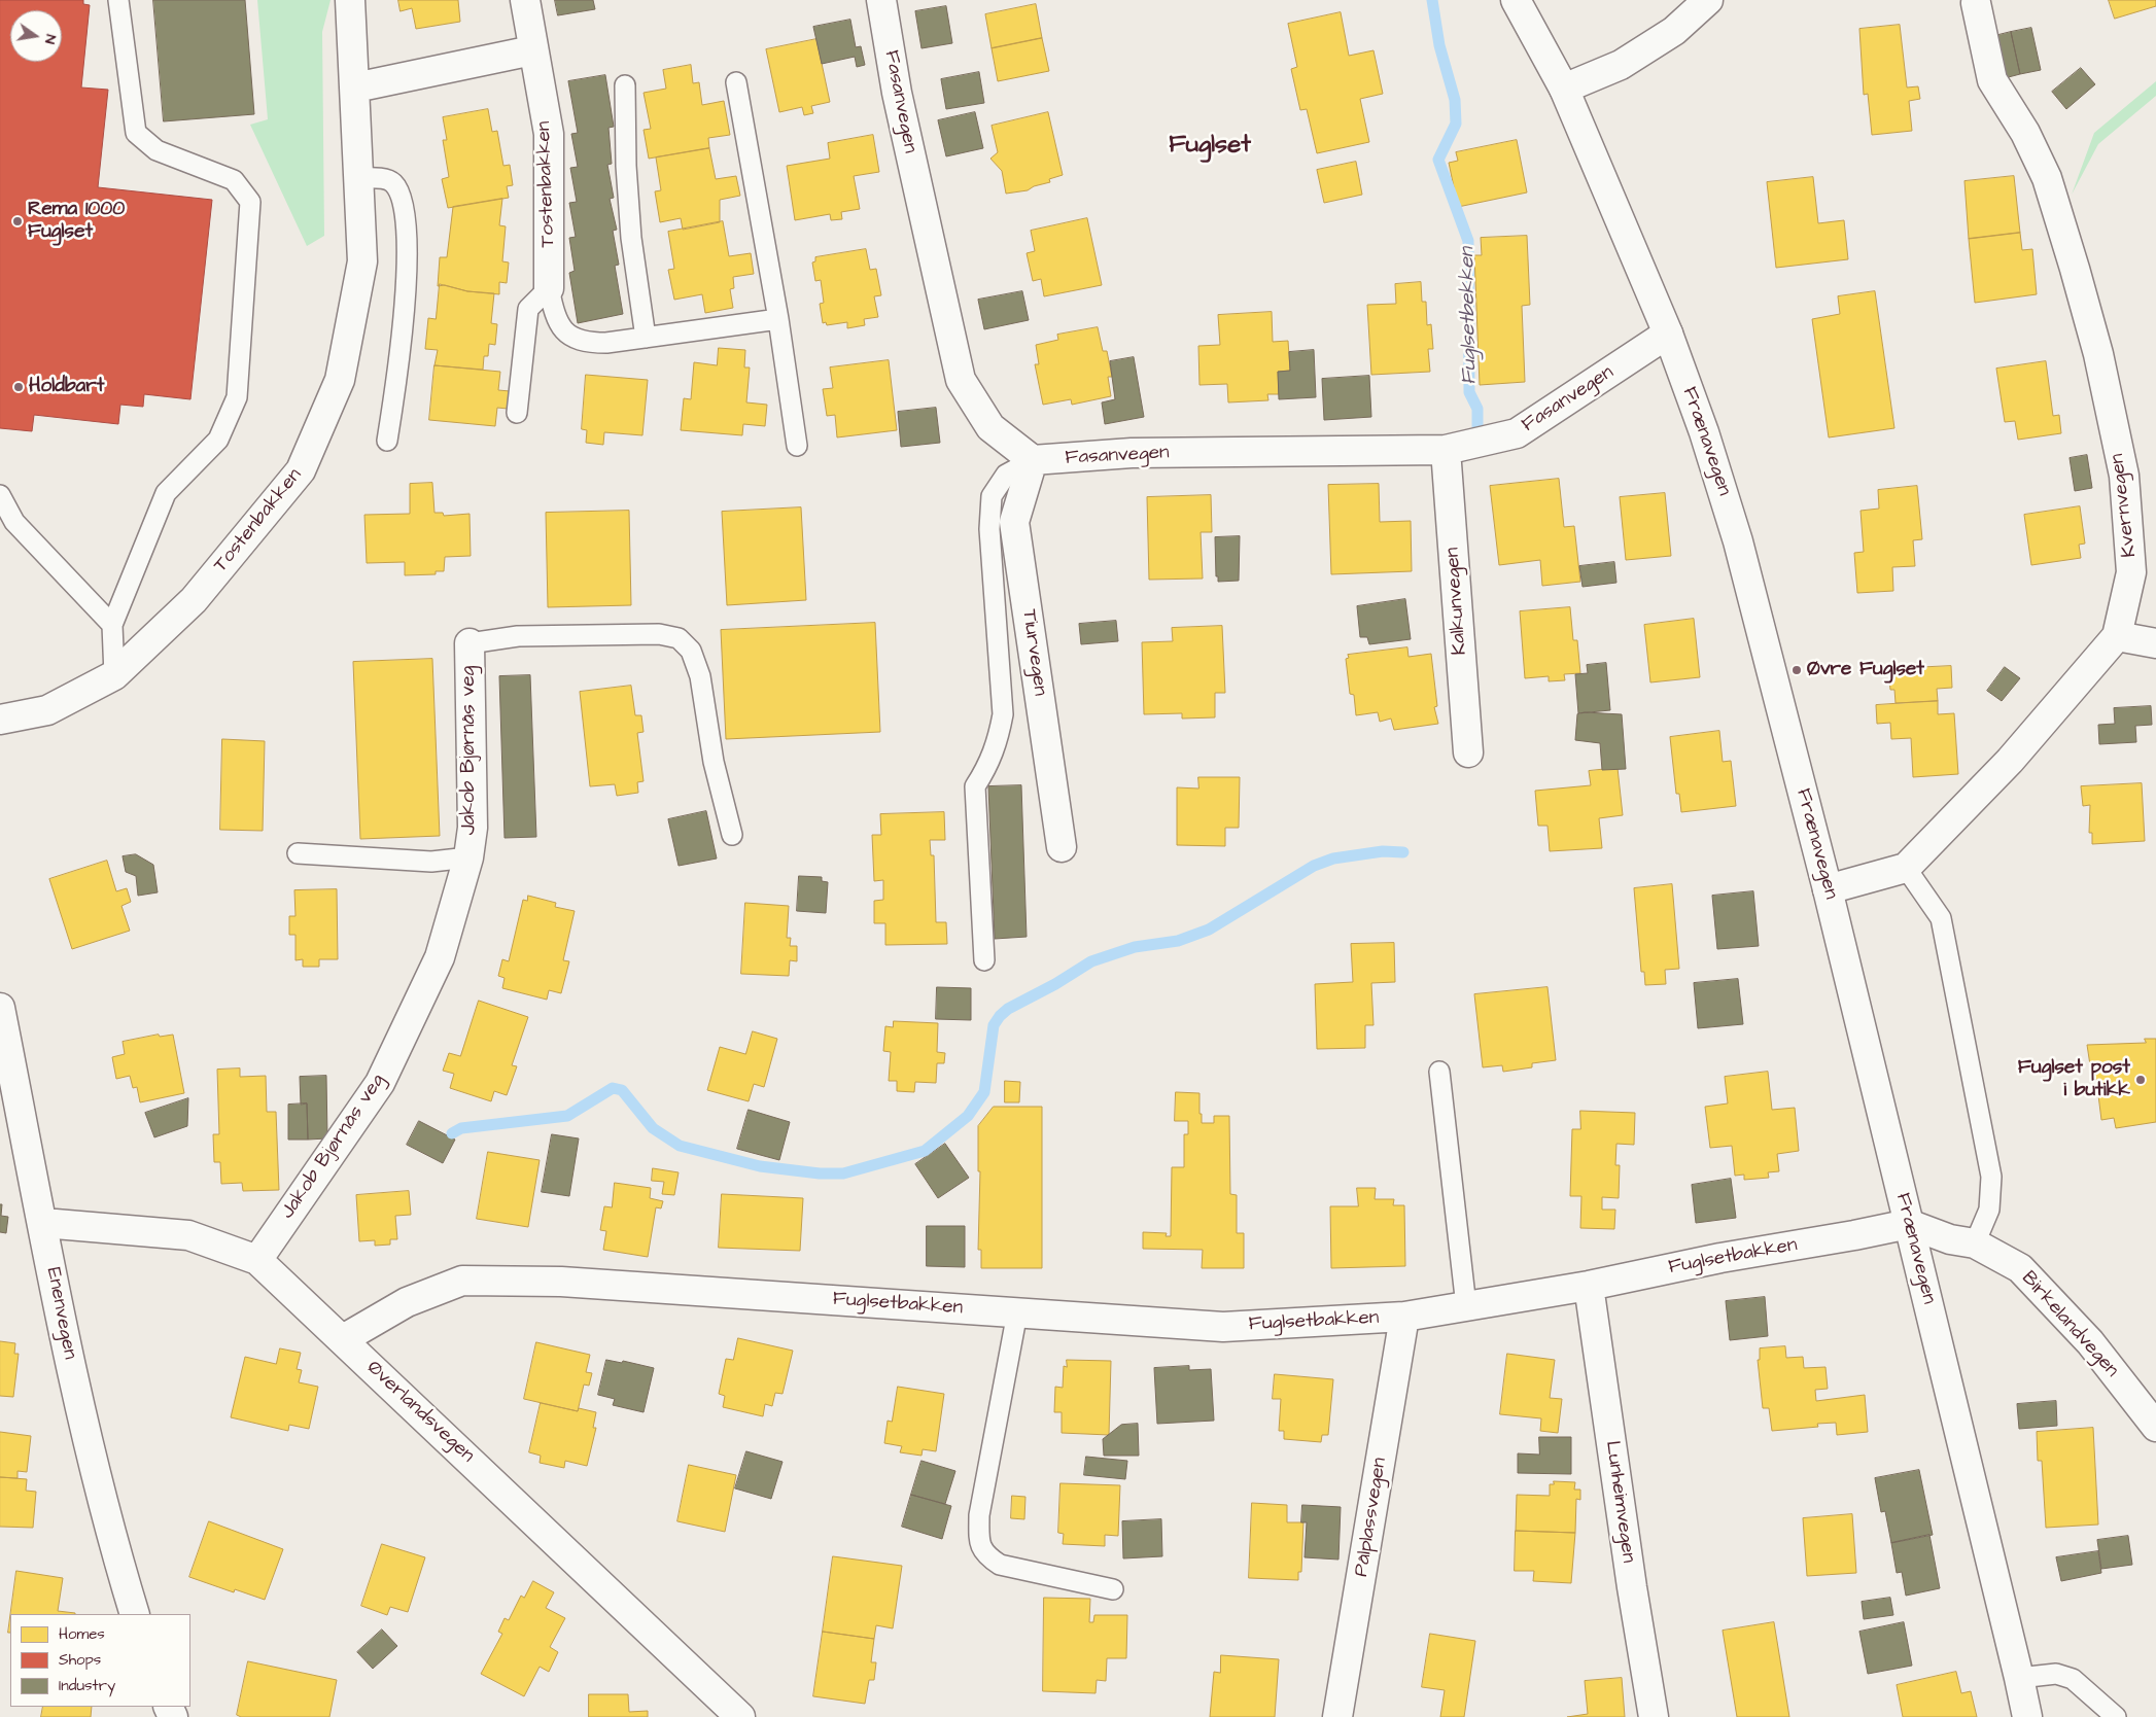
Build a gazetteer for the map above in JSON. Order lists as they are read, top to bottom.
{
  "streets": {
    "street": [
      "Fasanvegen",
      "Tostenbakken",
      "Frænavegen",
      "Kvernvegen",
      "Kalkunvegen",
      "Tiurvegen",
      "Jakob Bjørnås veg",
      "Fuglsetbakken",
      "Enenvegen",
      "Birkelandvegen",
      "Øverlandsvegen",
      "Lunheimvegen",
      "Pålplassvegen"
    ]
  },
  "crossings": [
    ["Fasanvegen", "Frænavegen"],
    ["Fasanvegen", "Kalkunvegen"],
    ["Fasanvegen", "Tiurvegen"],
    ["Frænavegen", "Fuglsetbakken"],
    ["Frænavegen", "Birkelandvegen"],
    ["Jakob Bjørnås veg", "Øverlandsvegen"],
    ["Fuglsetbakken", "Birkelandvegen"],
    ["Fuglsetbakken", "Øverlandsvegen"],
    ["Fuglsetbakken", "Lunheimvegen"],
    ["Fuglsetbakken", "Pålplassvegen"],
    ["Enenvegen", "Øverlandsvegen"]
  ],
  "districts": ["Fuglset"],
  "water": ["Fuglsetbekken"],
  "places": [
    "Rema 1000 Fuglset",
    "Holdbart",
    "Øvre Fuglset",
    "Fuglset post i butikk"
  ],
  "legend": ["Homes", "Shops", "Industry"],
  "north": "right"
}
